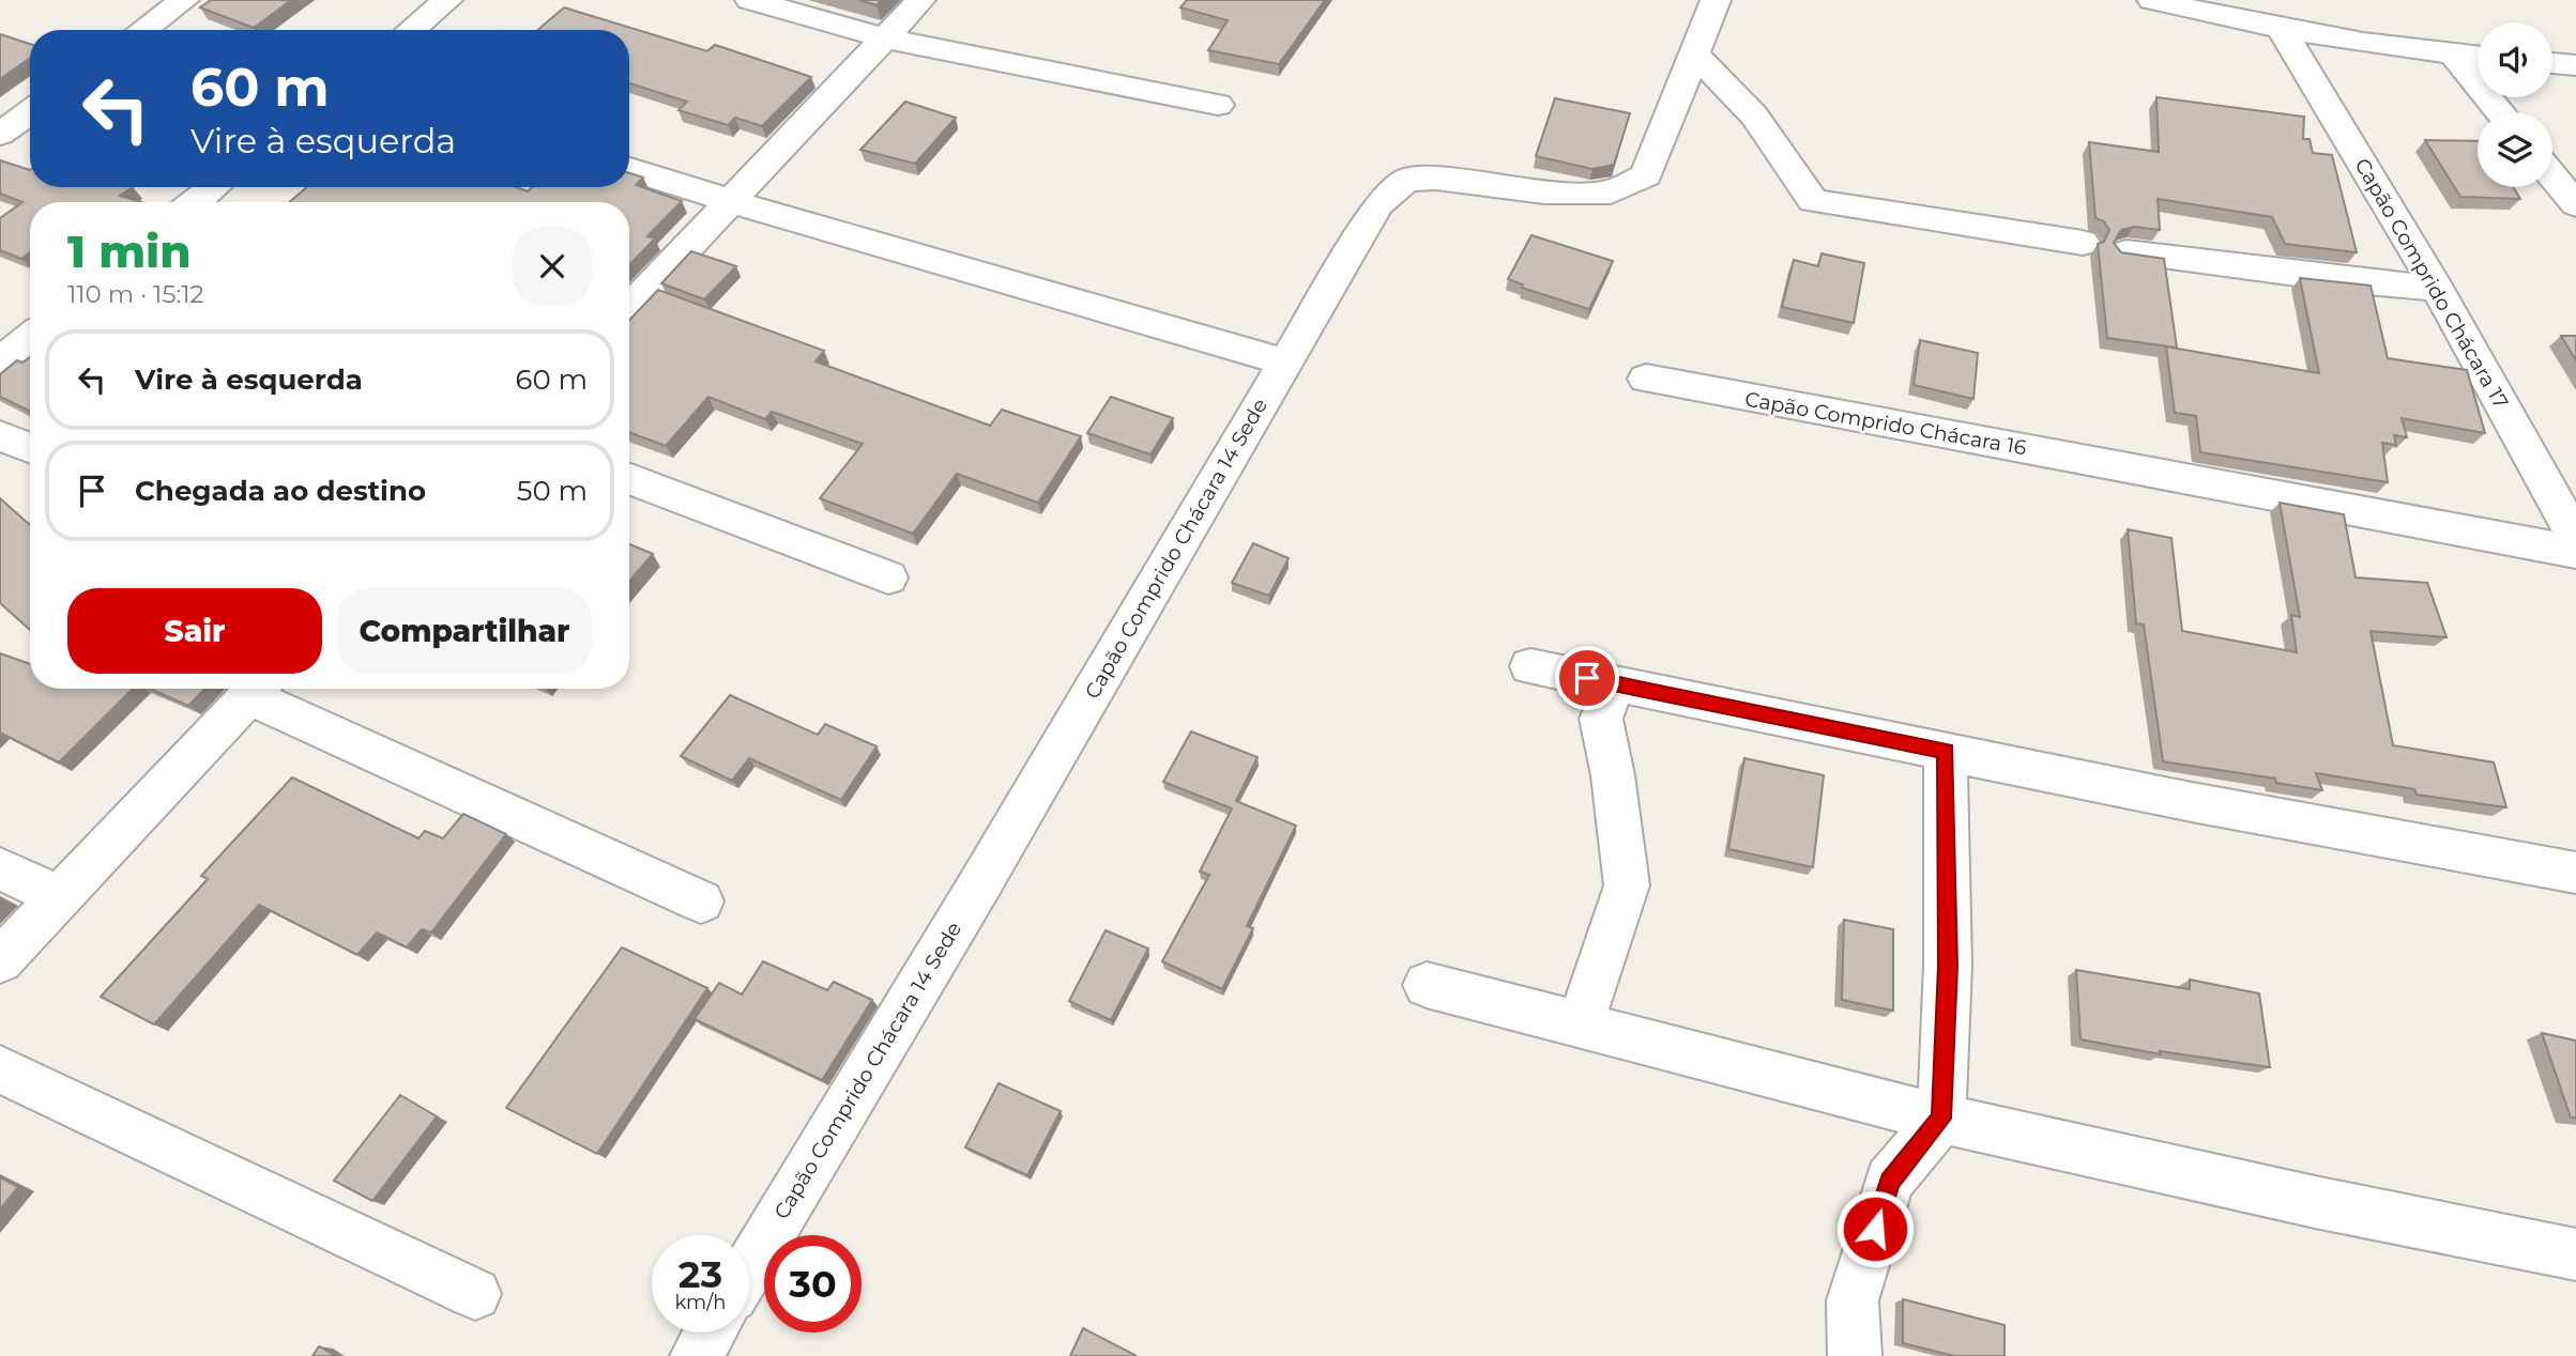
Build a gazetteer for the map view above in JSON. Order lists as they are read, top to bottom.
{
  "streets": {
    "street": ["Capão Comprido Chácara 17", "Capão Comprido Chácara 16", "Capão Comprido Chácara 14 Sede"]
  },
  "page": {
    "turn": ["60 m", "Vire à esquerda"],
    "heading": ["1 min", "110 m · 15:12"],
    "list": [
      {
        "name": "Vire à esquerda",
        "value": "60 m"
      },
      {
        "name": "Chegada ao destino",
        "value": "50 m"
      }
    ],
    "buttons": ["Sair", "Compartilhar"],
    "speed": "23 km/h",
    "limit": "30"
  }
}
